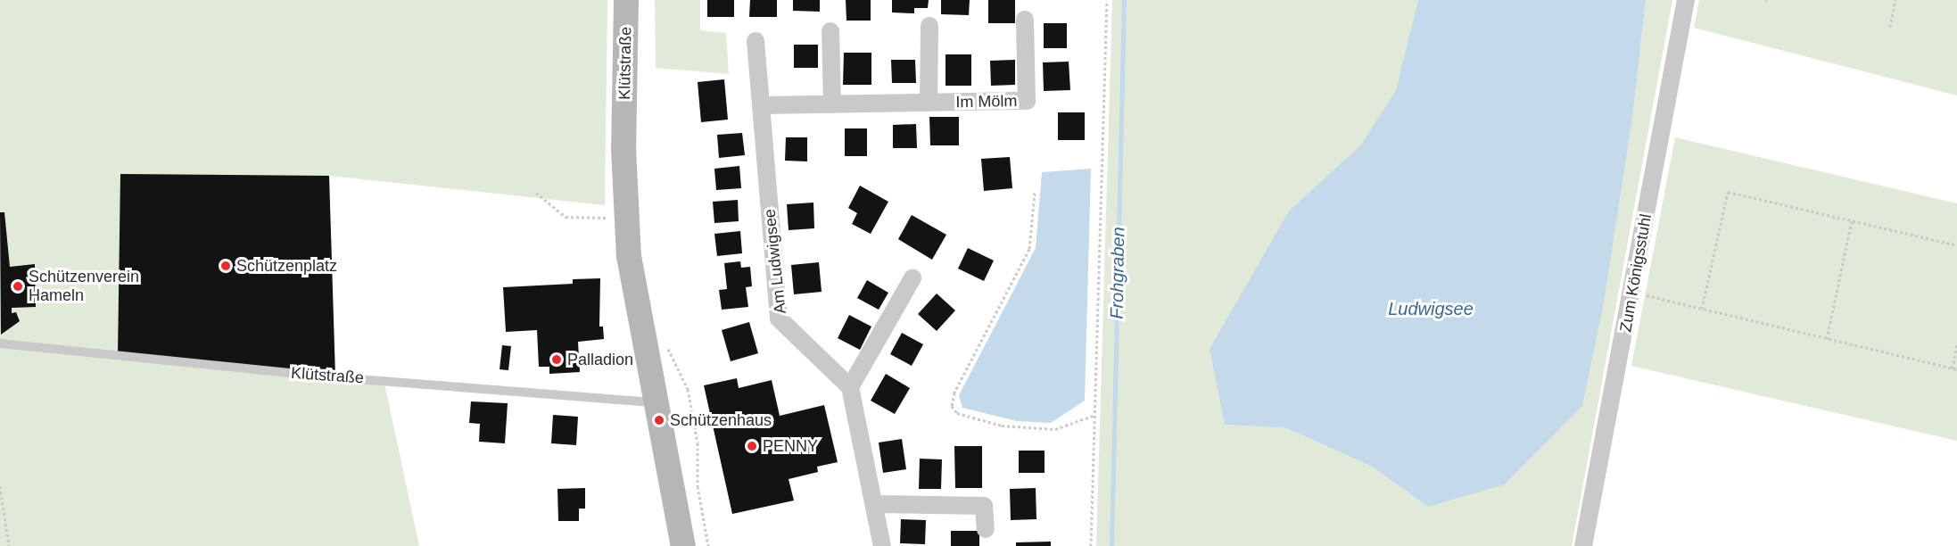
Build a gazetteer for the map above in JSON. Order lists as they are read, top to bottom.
{
  "streets": {
    "main road": ["Klütstraße"],
    "street": ["Im Mölm", "Am Ludwigsee", "Zum Königsstuhl"]
  },
  "crossings": [
    ["Im Mölm", "Am Ludwigsee"]
  ],
  "water": ["Frohgraben", "Ludwigsee"],
  "places": [
    "Schützenplatz",
    "Schützenverein Hameln",
    "Palladion",
    "Schützenhaus",
    "PENNY"
  ]
}
